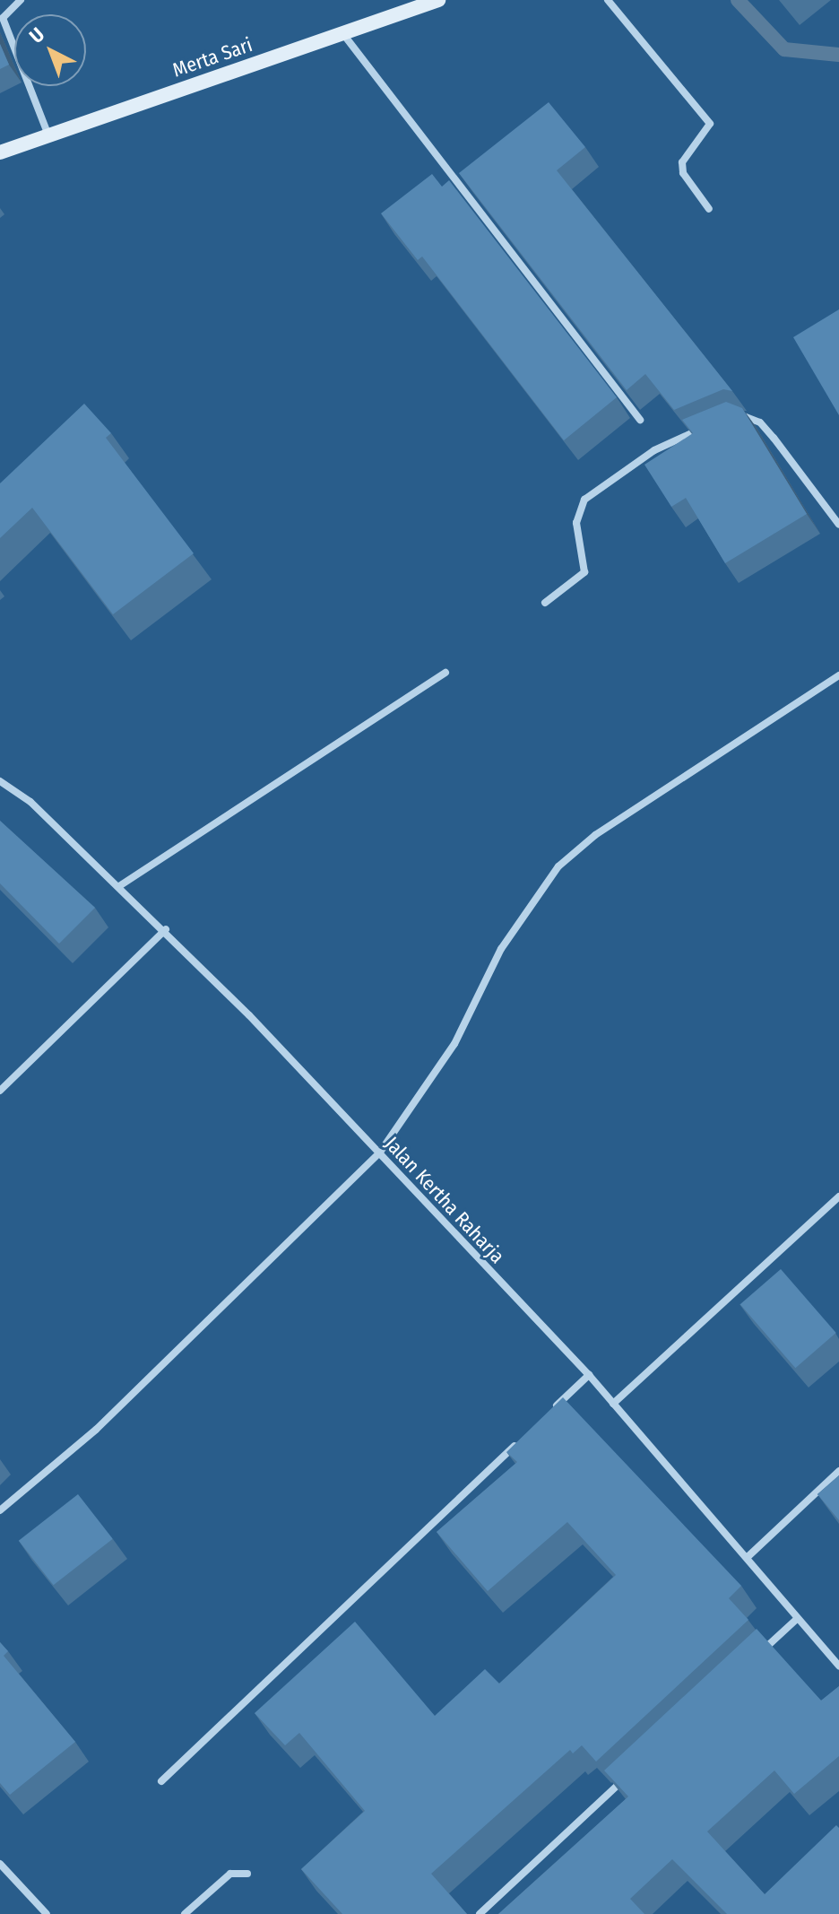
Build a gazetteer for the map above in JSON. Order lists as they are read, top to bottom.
{
  "streets": {
    "street": ["Merta Sari", "Jalan Kertha Raharja"]
  },
  "north": "top left"
}
